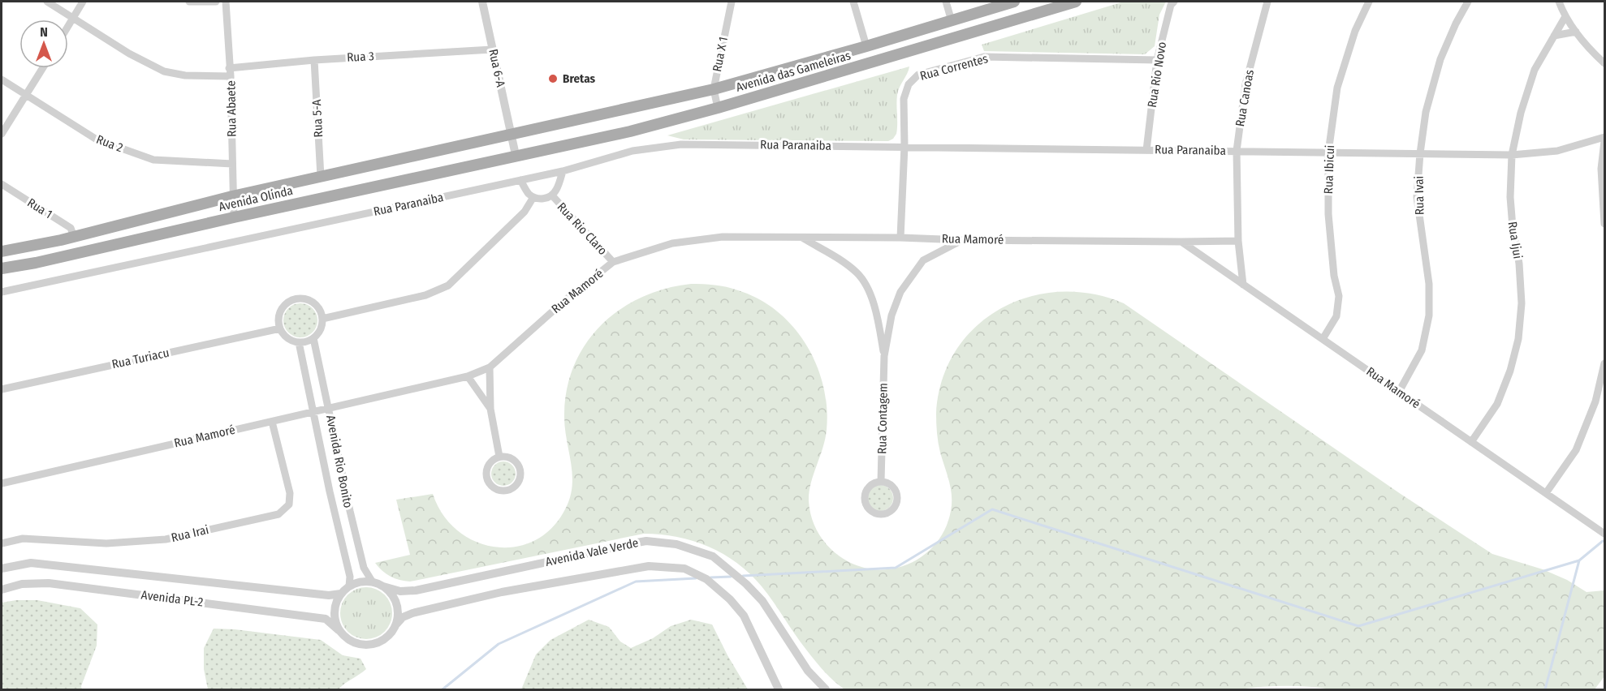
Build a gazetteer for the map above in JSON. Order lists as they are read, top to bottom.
{
  "streets": {
    "main road": ["Avenida das Gameleiras", "Avenida Olinda"],
    "street": [
      "Rua X 1",
      "Rua 3",
      "Rua Correntes",
      "Rua 6-A",
      "Rua Rio Novo",
      "Rua Canoas",
      "Rua Abaete",
      "Rua 5-A",
      "Rua 2",
      "Rua Paranaiba",
      "Rua Ibicui",
      "Rua Ivai",
      "Rua 1",
      "Rua Rio Claro",
      "Rua Mamoré",
      "Rua Ijui",
      "Rua Turiacu",
      "Rua Contagem",
      "Avenida Rio Bonito",
      "Rua Irai",
      "Avenida Vale Verde",
      "Avenida PL-2"
    ]
  },
  "crossings": [
    ["Rua X 1", "Avenida das Gameleiras"],
    ["Rua 3", "Rua 6-A"],
    ["Rua 3", "Rua Abaete"],
    ["Rua 3", "Rua 5-A"],
    ["Rua Correntes", "Rua Rio Novo"],
    ["Rua Correntes", "Rua Paranaiba"],
    ["Rua Correntes", "Rua Mamoré"],
    ["Rua 6-A", "Avenida das Gameleiras"],
    ["Rua 6-A", "Avenida Olinda"],
    ["Avenida das Gameleiras", "Avenida Olinda"],
    ["Rua Rio Novo", "Rua Paranaiba"],
    ["Rua Canoas", "Rua Paranaiba"],
    ["Rua Canoas", "Rua Mamoré"],
    ["Rua Abaete", "Rua 2"],
    ["Rua Abaete", "Avenida Olinda"],
    ["Rua 5-A", "Avenida Olinda"],
    ["Rua Paranaiba", "Rua Ibicui"],
    ["Rua Paranaiba", "Rua Ivai"],
    ["Rua Paranaiba", "Rua Rio Claro"],
    ["Rua Paranaiba", "Rua Ijui"],
    ["Rua Ibicui", "Rua Mamoré"],
    ["Rua Ivai", "Rua Mamoré"],
    ["Avenida Olinda", "Rua 1"],
    ["Rua Rio Claro", "Rua Mamoré"],
    ["Rua Mamoré", "Rua Ijui"],
    ["Rua Mamoré", "Rua Contagem"],
    ["Rua Mamoré", "Avenida Rio Bonito"],
    ["Rua Mamoré", "Rua Irai"],
    ["Rua Turiacu", "Avenida Rio Bonito"],
    ["Avenida Rio Bonito", "Avenida Vale Verde"],
    ["Avenida Rio Bonito", "Avenida PL-2"],
    ["Avenida Vale Verde", "Avenida PL-2"]
  ],
  "places": ["Bretas"],
  "north": "top"
}
